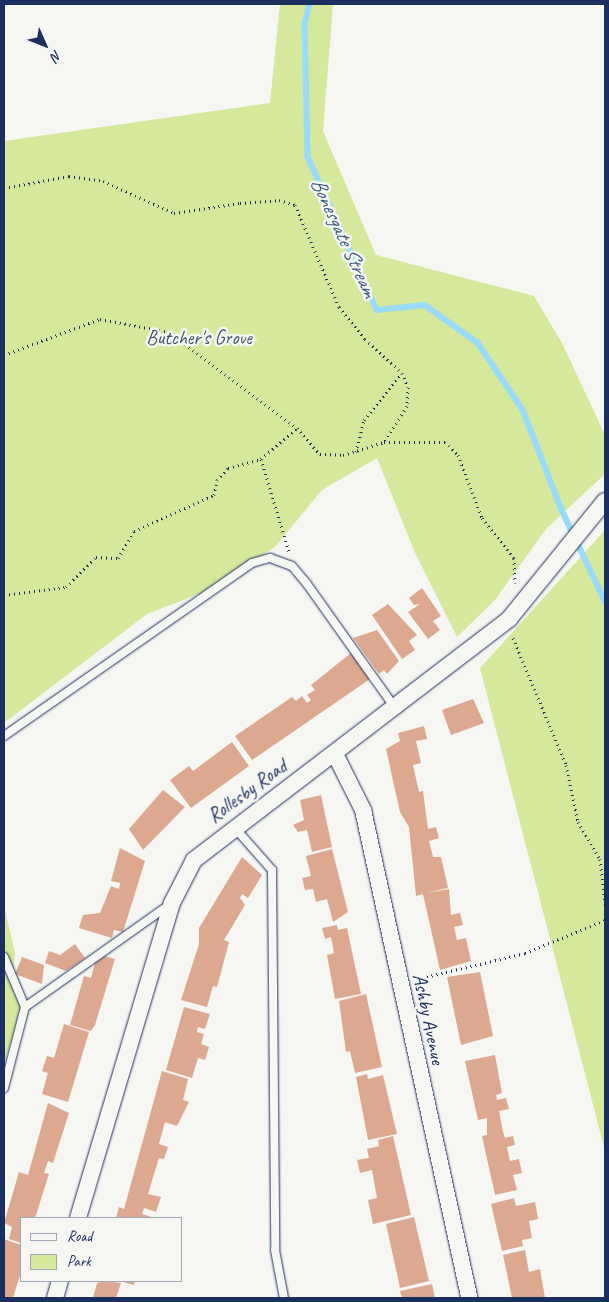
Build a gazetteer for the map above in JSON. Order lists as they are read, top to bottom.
{
  "streets": {
    "street": ["Rollesby Road", "Ashby Avenue"]
  },
  "crossings": [
    ["Rollesby Road", "Ashby Avenue"]
  ],
  "water": ["Bonesgate Stream"],
  "parks": ["Butcher's Grove"],
  "legend": ["Road", "Park"],
  "north": "bottom right"
}
